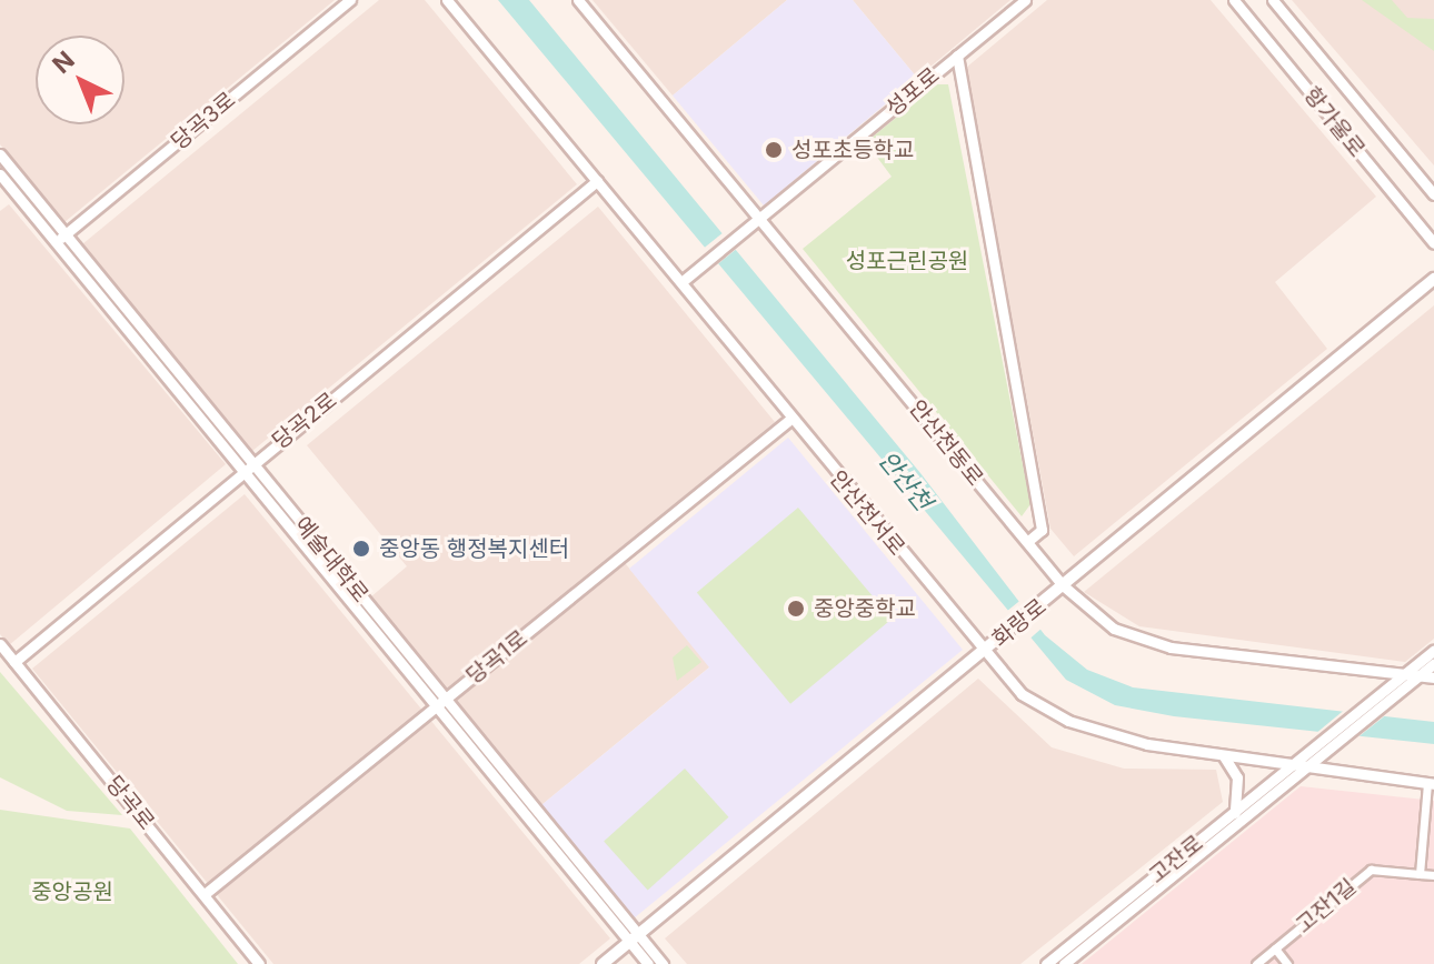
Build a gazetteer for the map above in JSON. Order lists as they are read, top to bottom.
{
  "streets": {
    "main road": ["화랑로"],
    "street": [
      "성포로",
      "당곡3로",
      "항가울로",
      "당곡2로",
      "안산천동로",
      "안산천서로",
      "예술대학로",
      "당곡1로",
      "당곡로",
      "고잔로",
      "고잔1길"
    ]
  },
  "crossings": [
    ["성포로", "안산천동로"],
    ["성포로", "안산천서로"],
    ["당곡3로", "예술대학로"],
    ["당곡2로", "안산천서로"],
    ["당곡2로", "예술대학로"],
    ["당곡2로", "당곡로"],
    ["안산천동로", "화랑로"],
    ["안산천동로", "고잔로"],
    ["안산천서로", "화랑로"],
    ["안산천서로", "당곡1로"],
    ["안산천서로", "고잔로"],
    ["예술대학로", "화랑로"],
    ["예술대학로", "당곡1로"],
    ["당곡1로", "당곡로"]
  ],
  "water": ["안산천"],
  "parks": ["성포근린공원", "중앙공원"],
  "places": ["성포초등학교", "중앙동 행정복지센터", "중앙중학교"],
  "north": "top left"
}
